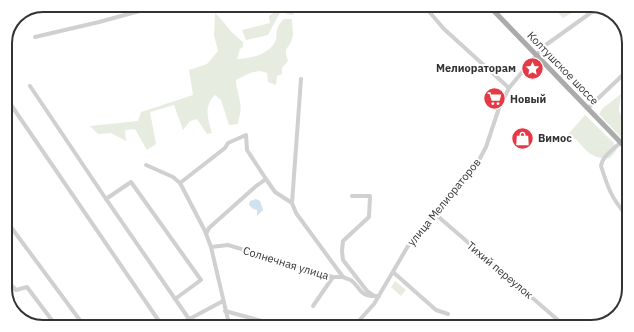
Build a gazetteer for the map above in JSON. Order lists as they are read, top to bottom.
{
  "streets": {
    "main road": ["Колтушское шоссе"],
    "street": ["улица Мелиораторов", "Солнечная улица", "Тихий переулок"]
  },
  "crossings": [
    ["Колтушское шоссе", "улица Мелиораторов"],
    ["улица Мелиораторов", "Тихий переулок"]
  ],
  "places": {
    "place": ["Мелиораторам"],
    "supermarket": ["Новый"],
    "shop": ["Вимос"]
  }
}
